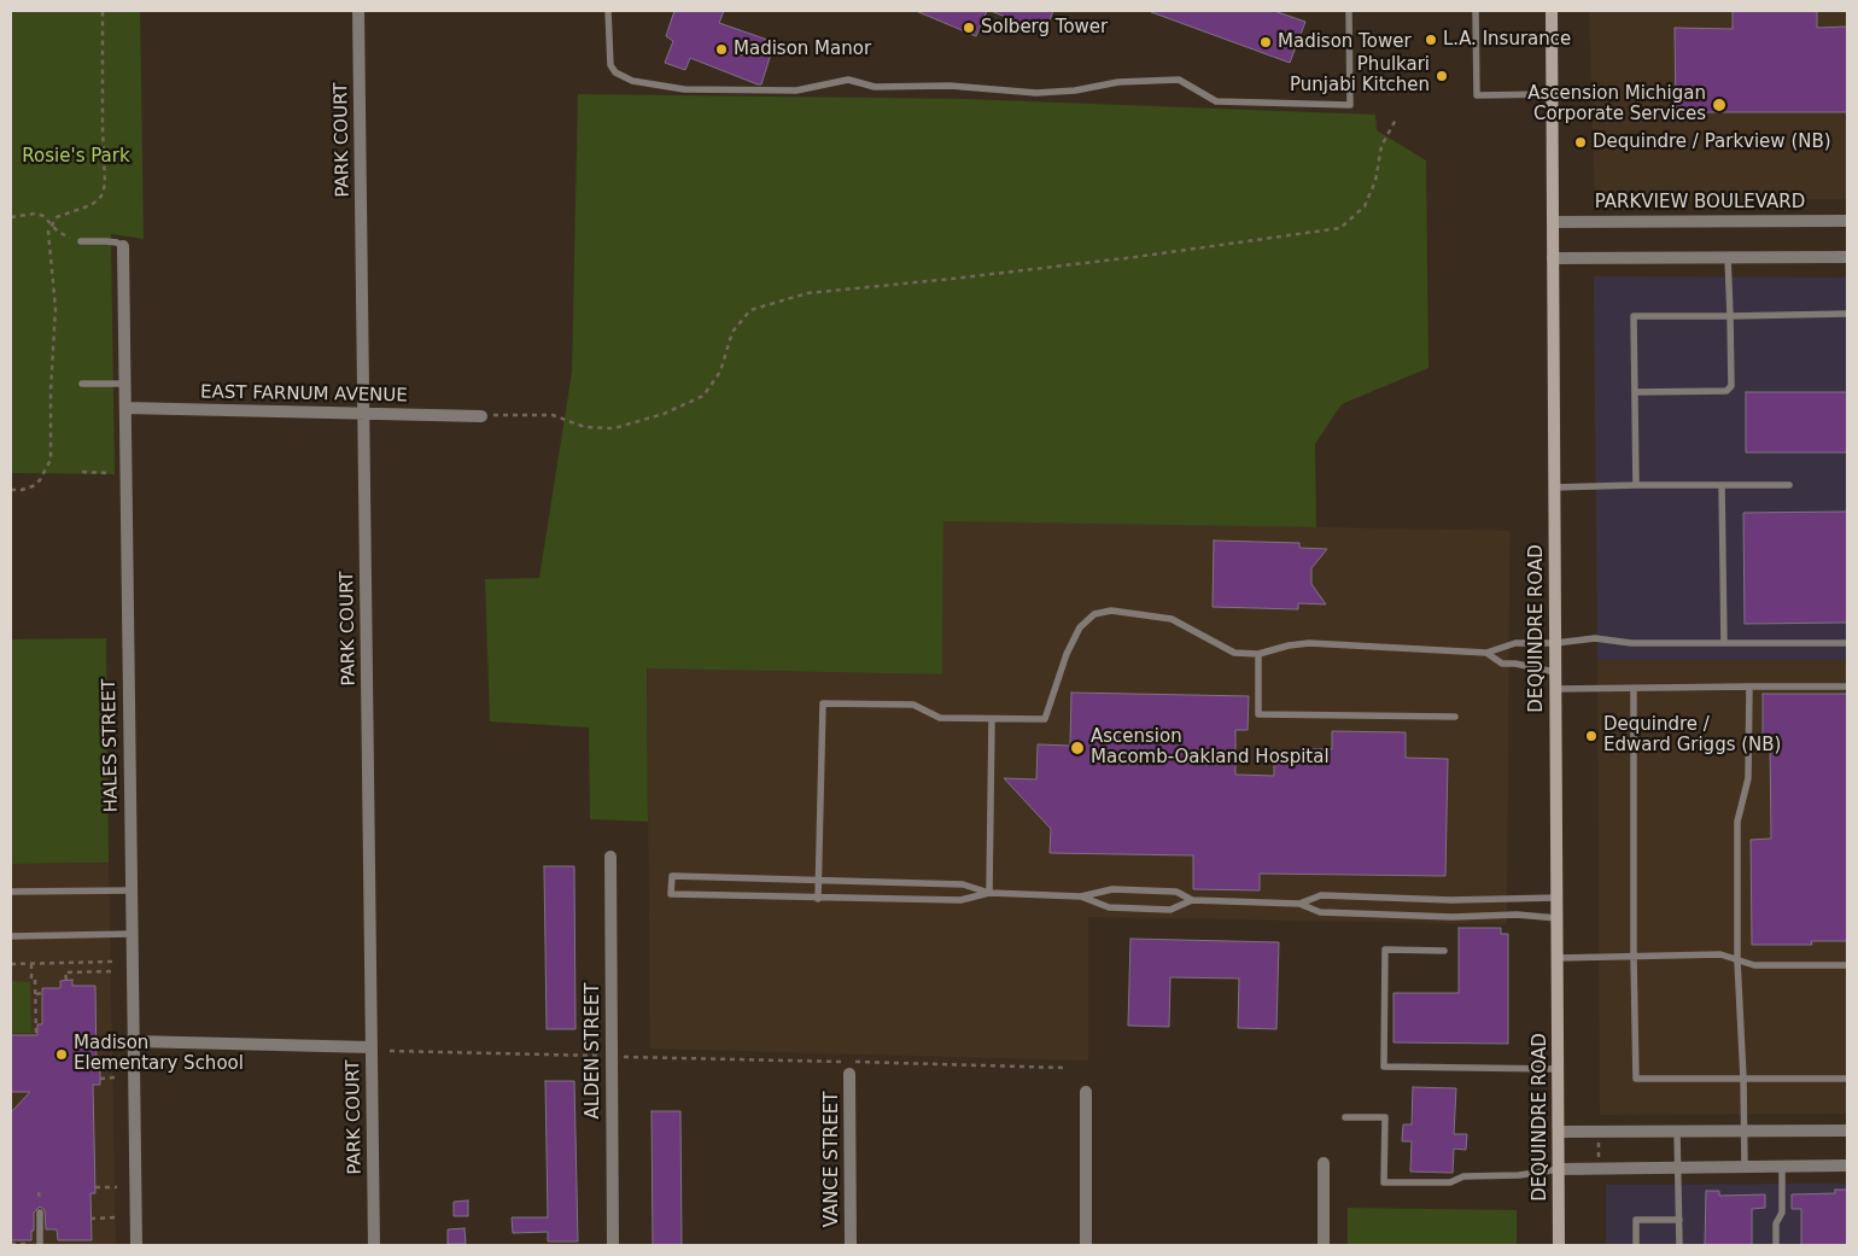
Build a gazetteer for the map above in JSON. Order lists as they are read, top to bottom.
{
  "streets": {
    "main road": ["DEQUINDRE ROAD"],
    "street": [
      "PARK COURT",
      "PARKVIEW BOULEVARD",
      "EAST FARNUM AVENUE",
      "HALES STREET",
      "ALDEN STREET",
      "VANCE STREET"
    ]
  },
  "crossings": [
    ["PARK COURT", "EAST FARNUM AVENUE"],
    ["PARKVIEW BOULEVARD", "DEQUINDRE ROAD"],
    ["EAST FARNUM AVENUE", "HALES STREET"]
  ],
  "parks": ["Rosie's Park"],
  "places": [
    "Solberg Tower",
    "L.A. Insurance",
    "Madison Tower",
    "Madison Manor",
    "Phulkari Punjabi Kitchen",
    "Ascension Michigan Corporate Services",
    "Dequindre / Parkview (NB)",
    "Dequindre / Edward Griggs (NB)",
    "Ascension Macomb-Oakland Hospital",
    "Madison Elementary School"
  ]
}
